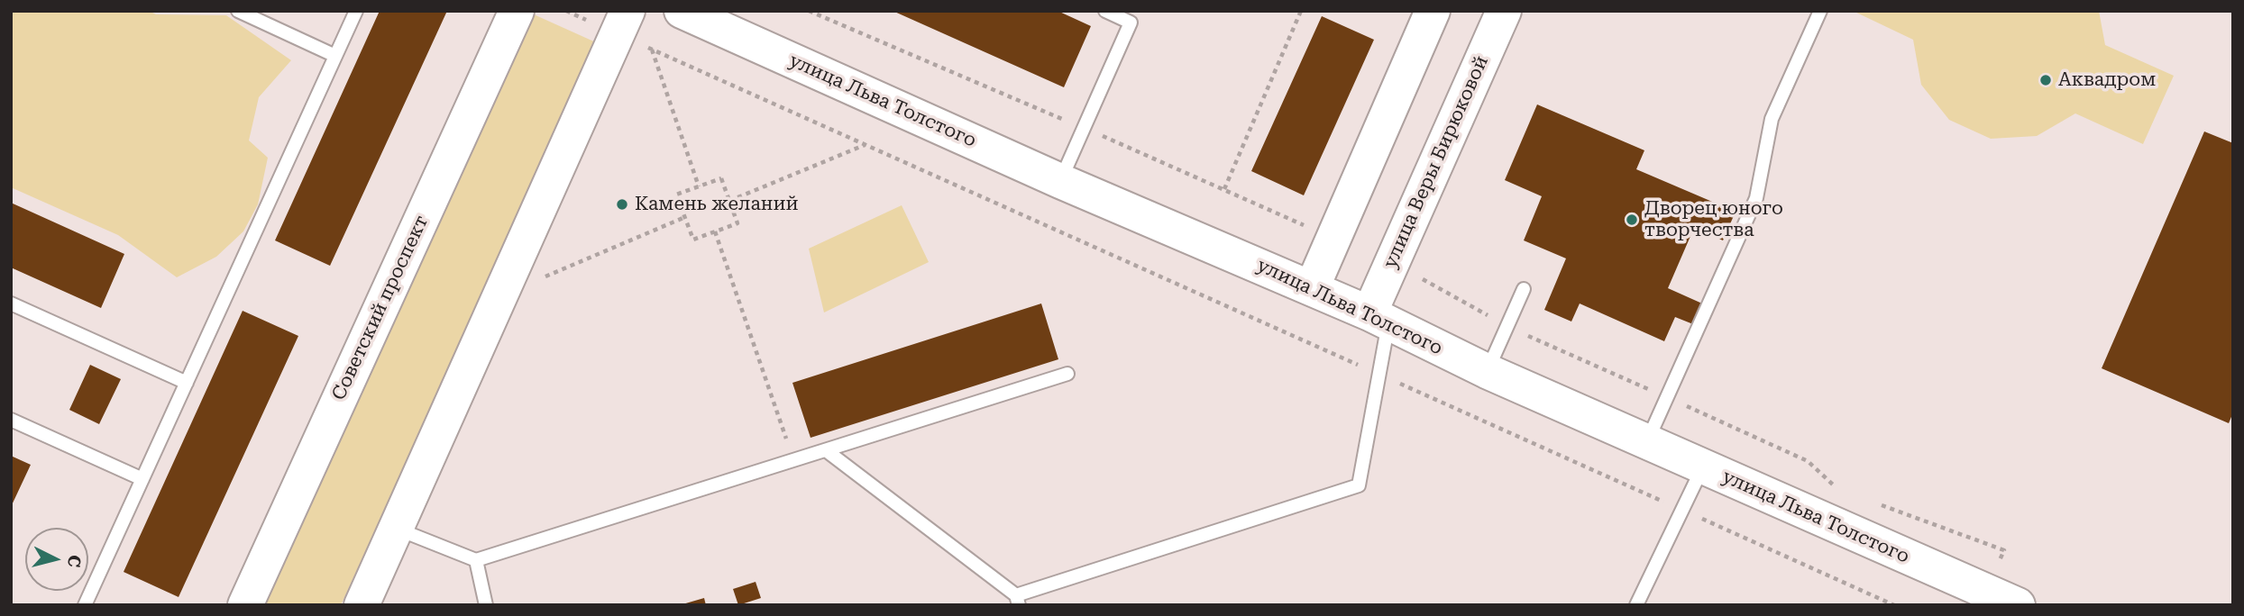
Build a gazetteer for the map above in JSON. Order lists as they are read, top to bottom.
{
  "streets": {
    "street": ["улица Льва Толстого", "улица Веры Бирюковой", "Советский проспект"]
  },
  "crossings": [
    ["улица Льва Толстого", "улица Веры Бирюковой"]
  ],
  "places": ["Аквадром", "Камень желаний", "Дворец юного творчества"],
  "north": "right"
}
